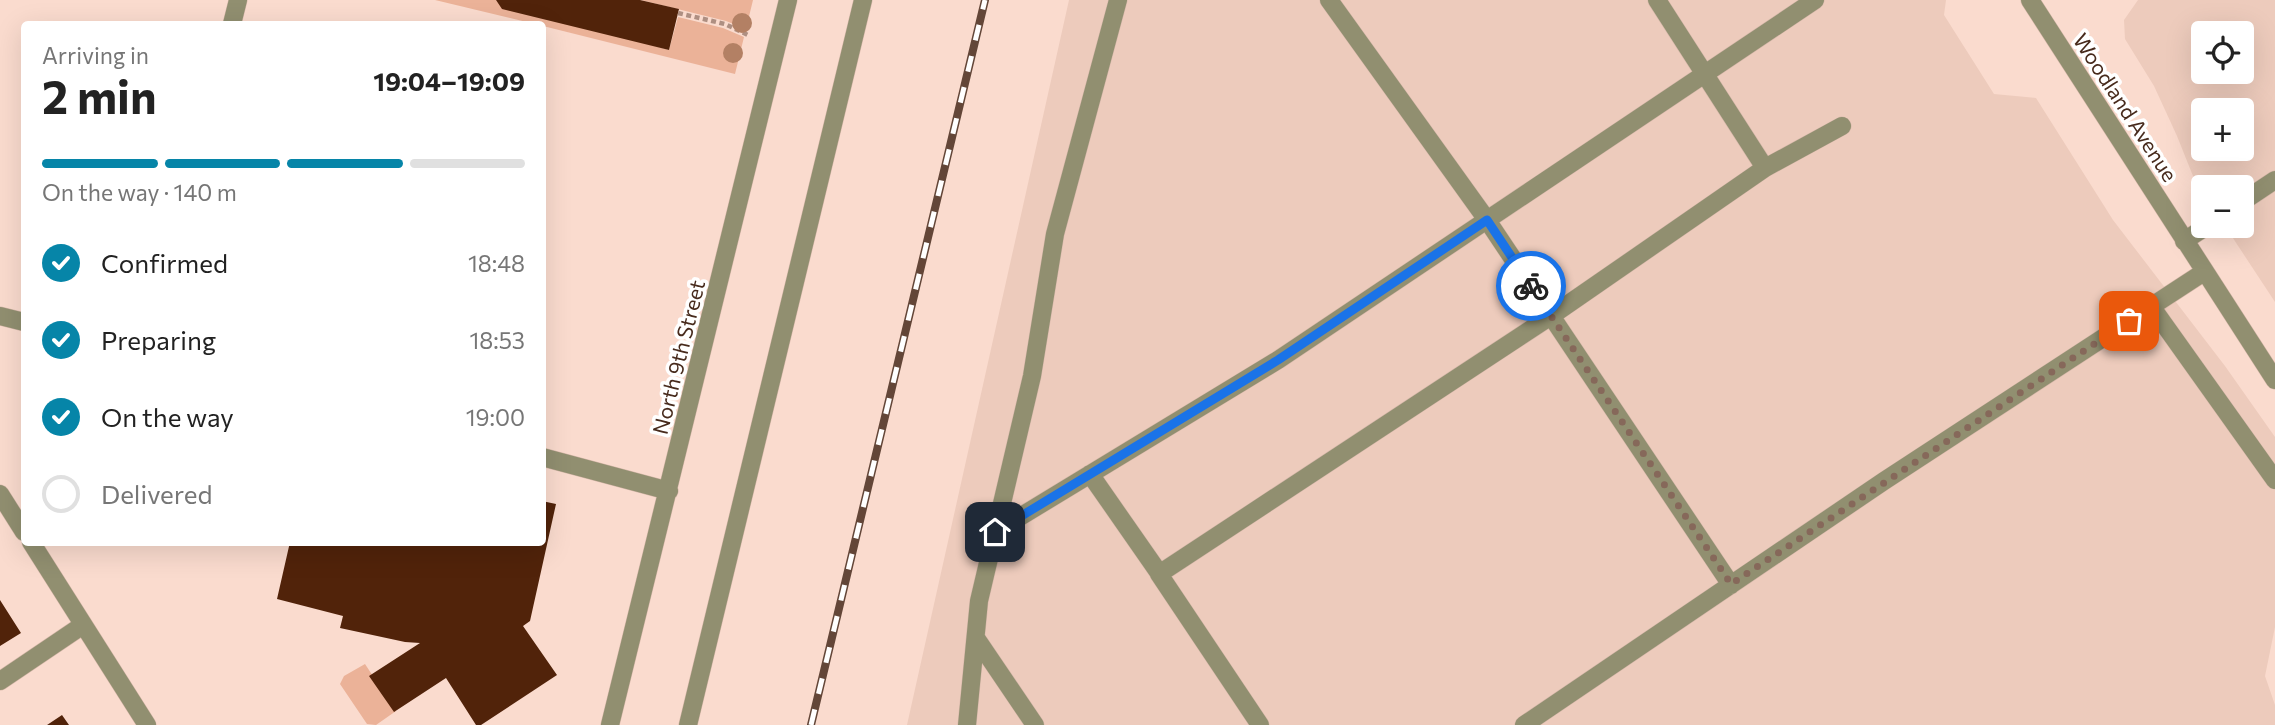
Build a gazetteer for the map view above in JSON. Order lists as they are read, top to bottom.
{
  "streets": {
    "street": ["Woodland Avenue", "North 9th Street"]
  },
  "page": {
    "map_buttons": ["+", "−"],
    "heading": ["2 min", "Arriving in", "19:04–19:09"],
    "bar": "On the way · 140 m",
    "list": [
      ["Confirmed", "18:48"],
      ["Preparing", "18:53"],
      ["On the way", "19:00"],
      "Delivered"
    ]
  }
}
